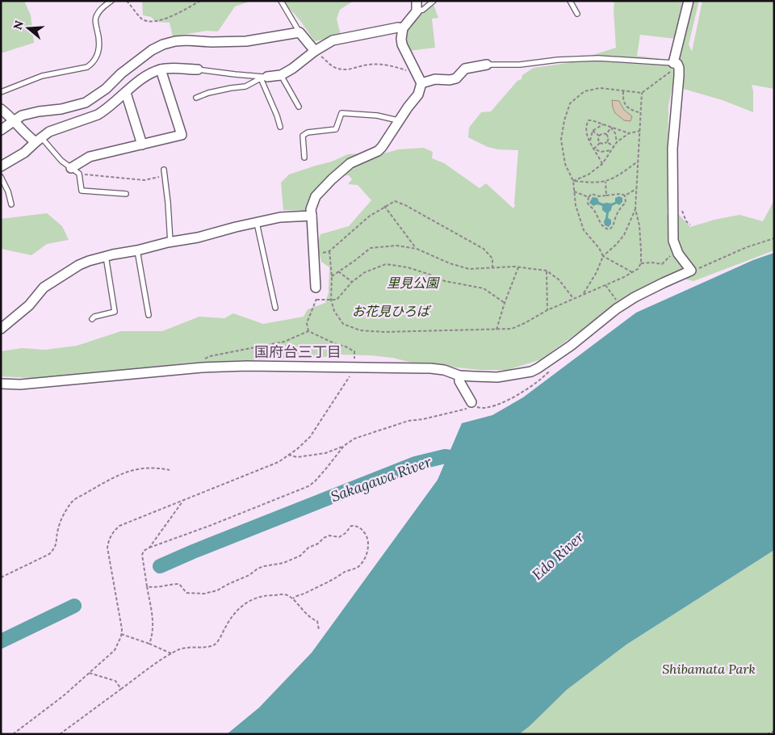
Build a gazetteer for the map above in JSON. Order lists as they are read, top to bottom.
{
  "districts": ["国府台三丁目"],
  "water": ["Sakagawa River", "Edo River"],
  "parks": ["里見公園", "お花見ひろば", "Shibamata Park"],
  "north": "left"
}
